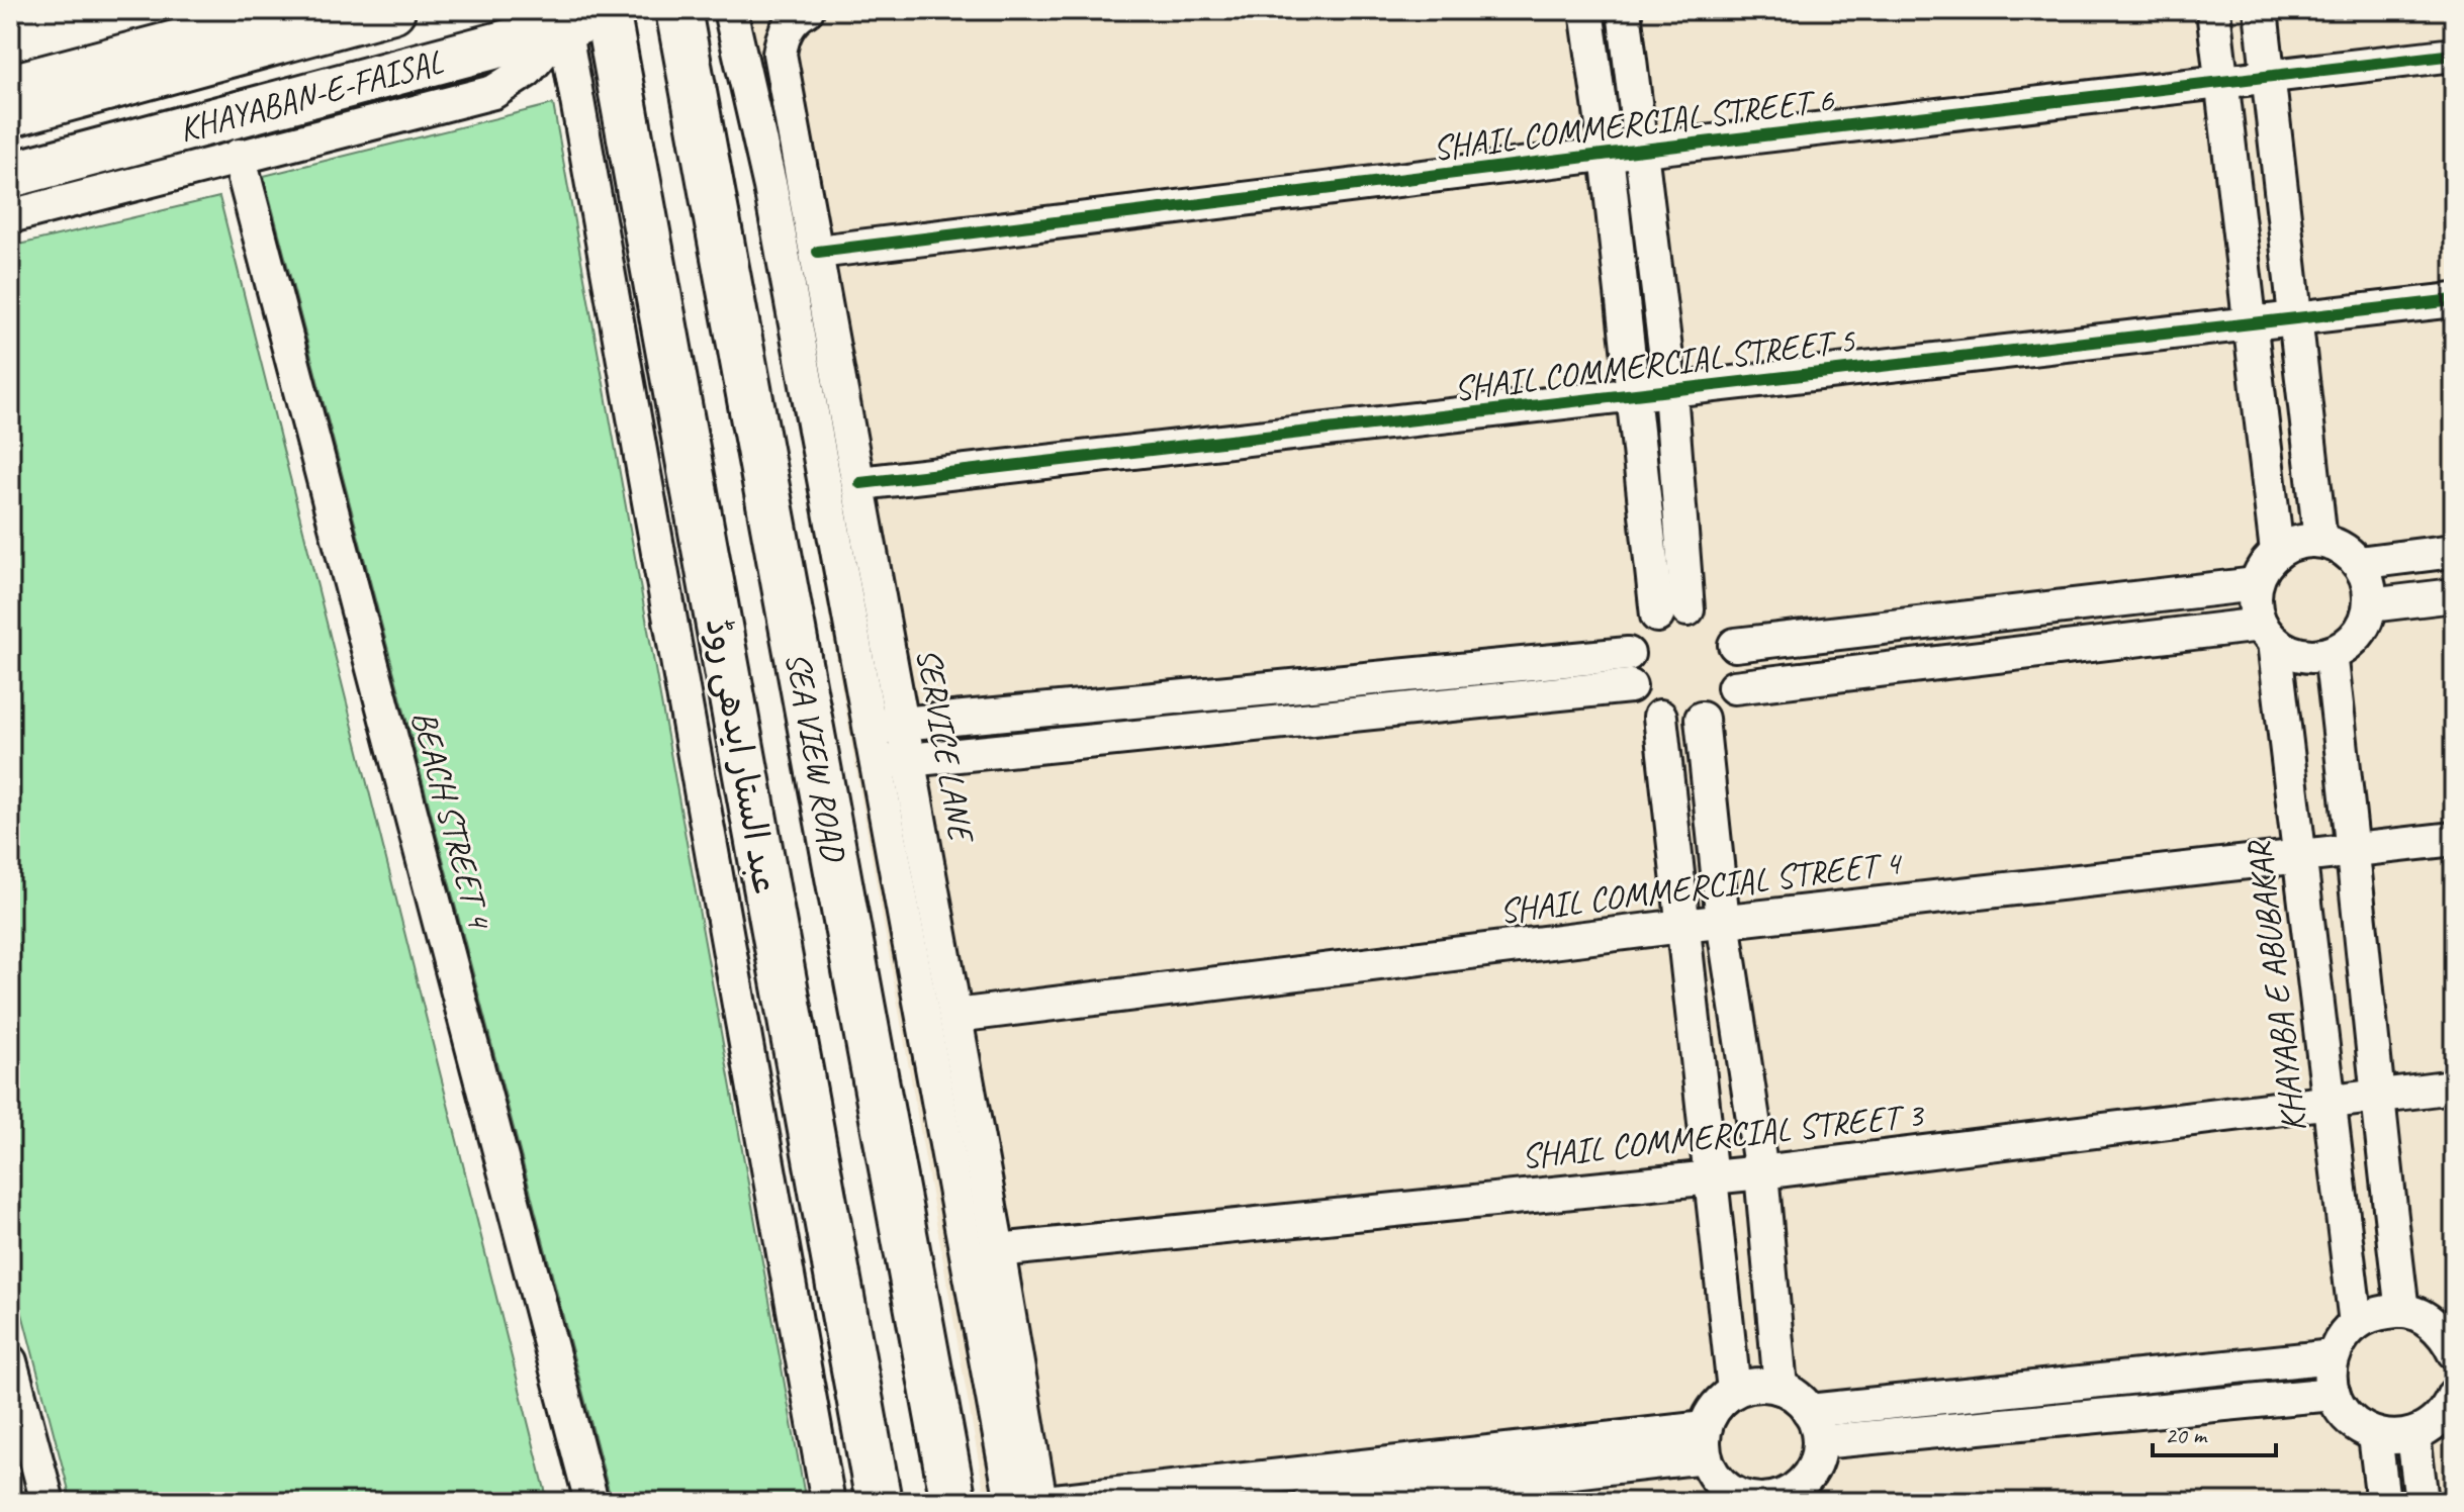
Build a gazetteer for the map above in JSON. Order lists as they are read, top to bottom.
{
  "streets": {
    "main road": ["KHAYABAN-E-FAISAL", "عبد الستار ایدھی روڈ", "SEA VIEW ROAD"],
    "street": [
      "SHAIL COMMERCIAL STREET 6",
      "SHAIL COMMERCIAL STREET 5",
      "SERVICE LANE",
      "BEACH STREET 4",
      "SHAIL COMMERCIAL STREET 4",
      "KHAYABA E ABUBAKAR",
      "SHAIL COMMERCIAL STREET 3"
    ]
  },
  "crossings": [
    ["KHAYABAN-E-FAISAL", "عبد الستار ایدھی روڈ"],
    ["SHAIL COMMERCIAL STREET 6", "SERVICE LANE"],
    ["SHAIL COMMERCIAL STREET 5", "SERVICE LANE"],
    ["SERVICE LANE", "SHAIL COMMERCIAL STREET 4"],
    ["SERVICE LANE", "SHAIL COMMERCIAL STREET 3"],
    ["SHAIL COMMERCIAL STREET 4", "KHAYABA E ABUBAKAR"],
    ["KHAYABA E ABUBAKAR", "SHAIL COMMERCIAL STREET 3"]
  ],
  "scale_bar": "20 m"
}
